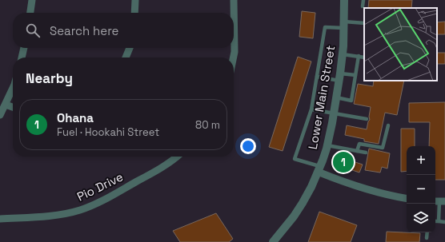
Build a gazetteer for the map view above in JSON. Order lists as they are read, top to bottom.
{
  "streets": {
    "street": ["Lower Main Street", "Pio Drive"]
  },
  "page": {
    "search": "Search here",
    "heading": "Nearby",
    "list": [
      {
        "mark": "1",
        "name": "Ohana",
        "note": "Fuel · Hookahi Street",
        "value": "80 m"
      }
    ],
    "map_buttons": ["+", "−"],
    "pins": "1"
  }
}
